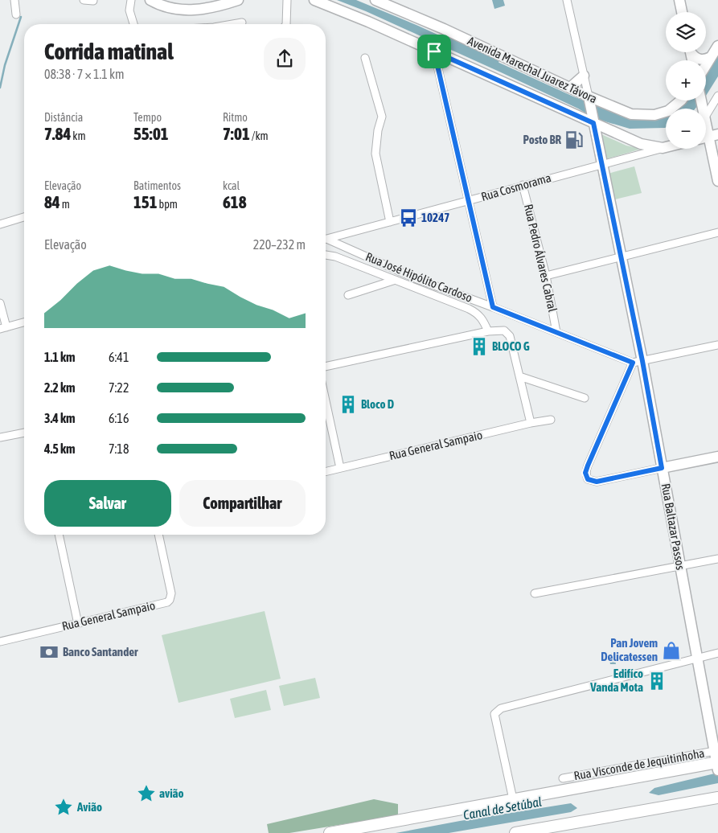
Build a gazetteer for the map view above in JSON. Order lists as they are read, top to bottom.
{
  "streets": {
    "main road": ["Avenida Marechal Juarez Távora", "Rua Cosmorama", "Rua Baltazar Passos"],
    "street": [
      "Rua Pedro Álvares Cabral",
      "Rua José Hipólito Cardoso",
      "Rua General Sampaio",
      "Rua Visconde de Jequitinhoha"
    ]
  },
  "crossings": [
    ["Avenida Marechal Juarez Távora", "Rua Cosmorama"],
    ["Avenida Marechal Juarez Távora", "Rua Baltazar Passos"],
    ["Rua Cosmorama", "Rua Pedro Álvares Cabral"],
    ["Rua Cosmorama", "Rua Baltazar Passos"],
    ["Rua Pedro Álvares Cabral", "Rua José Hipólito Cardoso"],
    ["Rua José Hipólito Cardoso", "Rua Baltazar Passos"],
    ["Rua Baltazar Passos", "Rua Visconde de Jequitinhoha"]
  ],
  "water": ["Canal de Setúbal"],
  "places": {
    "fuel station": ["Posto BR"],
    "bus stop": ["10247"],
    "building": ["BLOCO G", "Bloco D", "Edifíco Vanda Mota"],
    "shop": ["Pan Jovem Delicatessen"],
    "bank": ["Banco Santander"],
    "place": ["avião", "Avião"]
  },
  "page": {
    "map_buttons": ["+", "−"],
    "heading": ["Corrida matinal", "08:38 · 7 × 1.1 km"],
    "stats": [
      ["Distância", "7.84 km"],
      ["Tempo", "55:01"],
      ["Ritmo", "7:01 /km"],
      ["Elevação", "84 m"],
      ["Batimentos", "151 bpm"],
      ["kcal", "618"]
    ],
    "chart": ["Elevação", "220–232 m"],
    "list": [
      {
        "name": "1.1 km",
        "note": "6:41"
      },
      {
        "name": "2.2 km",
        "note": "7:22"
      },
      {
        "name": "3.4 km",
        "note": "6:16"
      },
      {
        "name": "4.5 km",
        "note": "7:18"
      }
    ],
    "buttons": ["Salvar", "Compartilhar"]
  }
}
